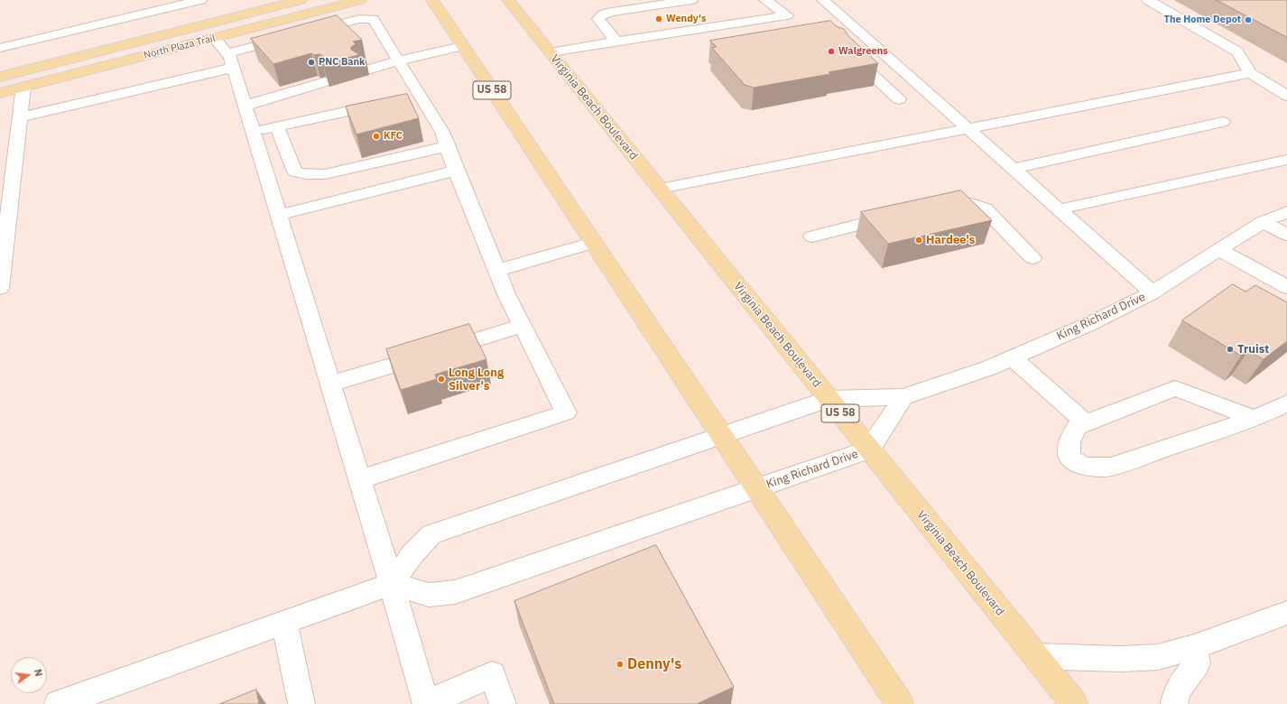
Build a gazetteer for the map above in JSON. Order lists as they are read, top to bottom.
{
  "streets": {
    "main road": ["North Plaza Trail", "US 58", "Virginia Beach Boulevard"],
    "street": ["King Richard Drive"]
  },
  "crossings": [
    ["US 58", "King Richard Drive"],
    ["Virginia Beach Boulevard", "King Richard Drive"]
  ],
  "places": [
    "Wendy's",
    "The Home Depot",
    "Walgreens",
    "PNC Bank",
    "KFC",
    "Hardee's",
    "Truist",
    "Long Long Silver's",
    "Denny's"
  ],
  "north": "right"
}
